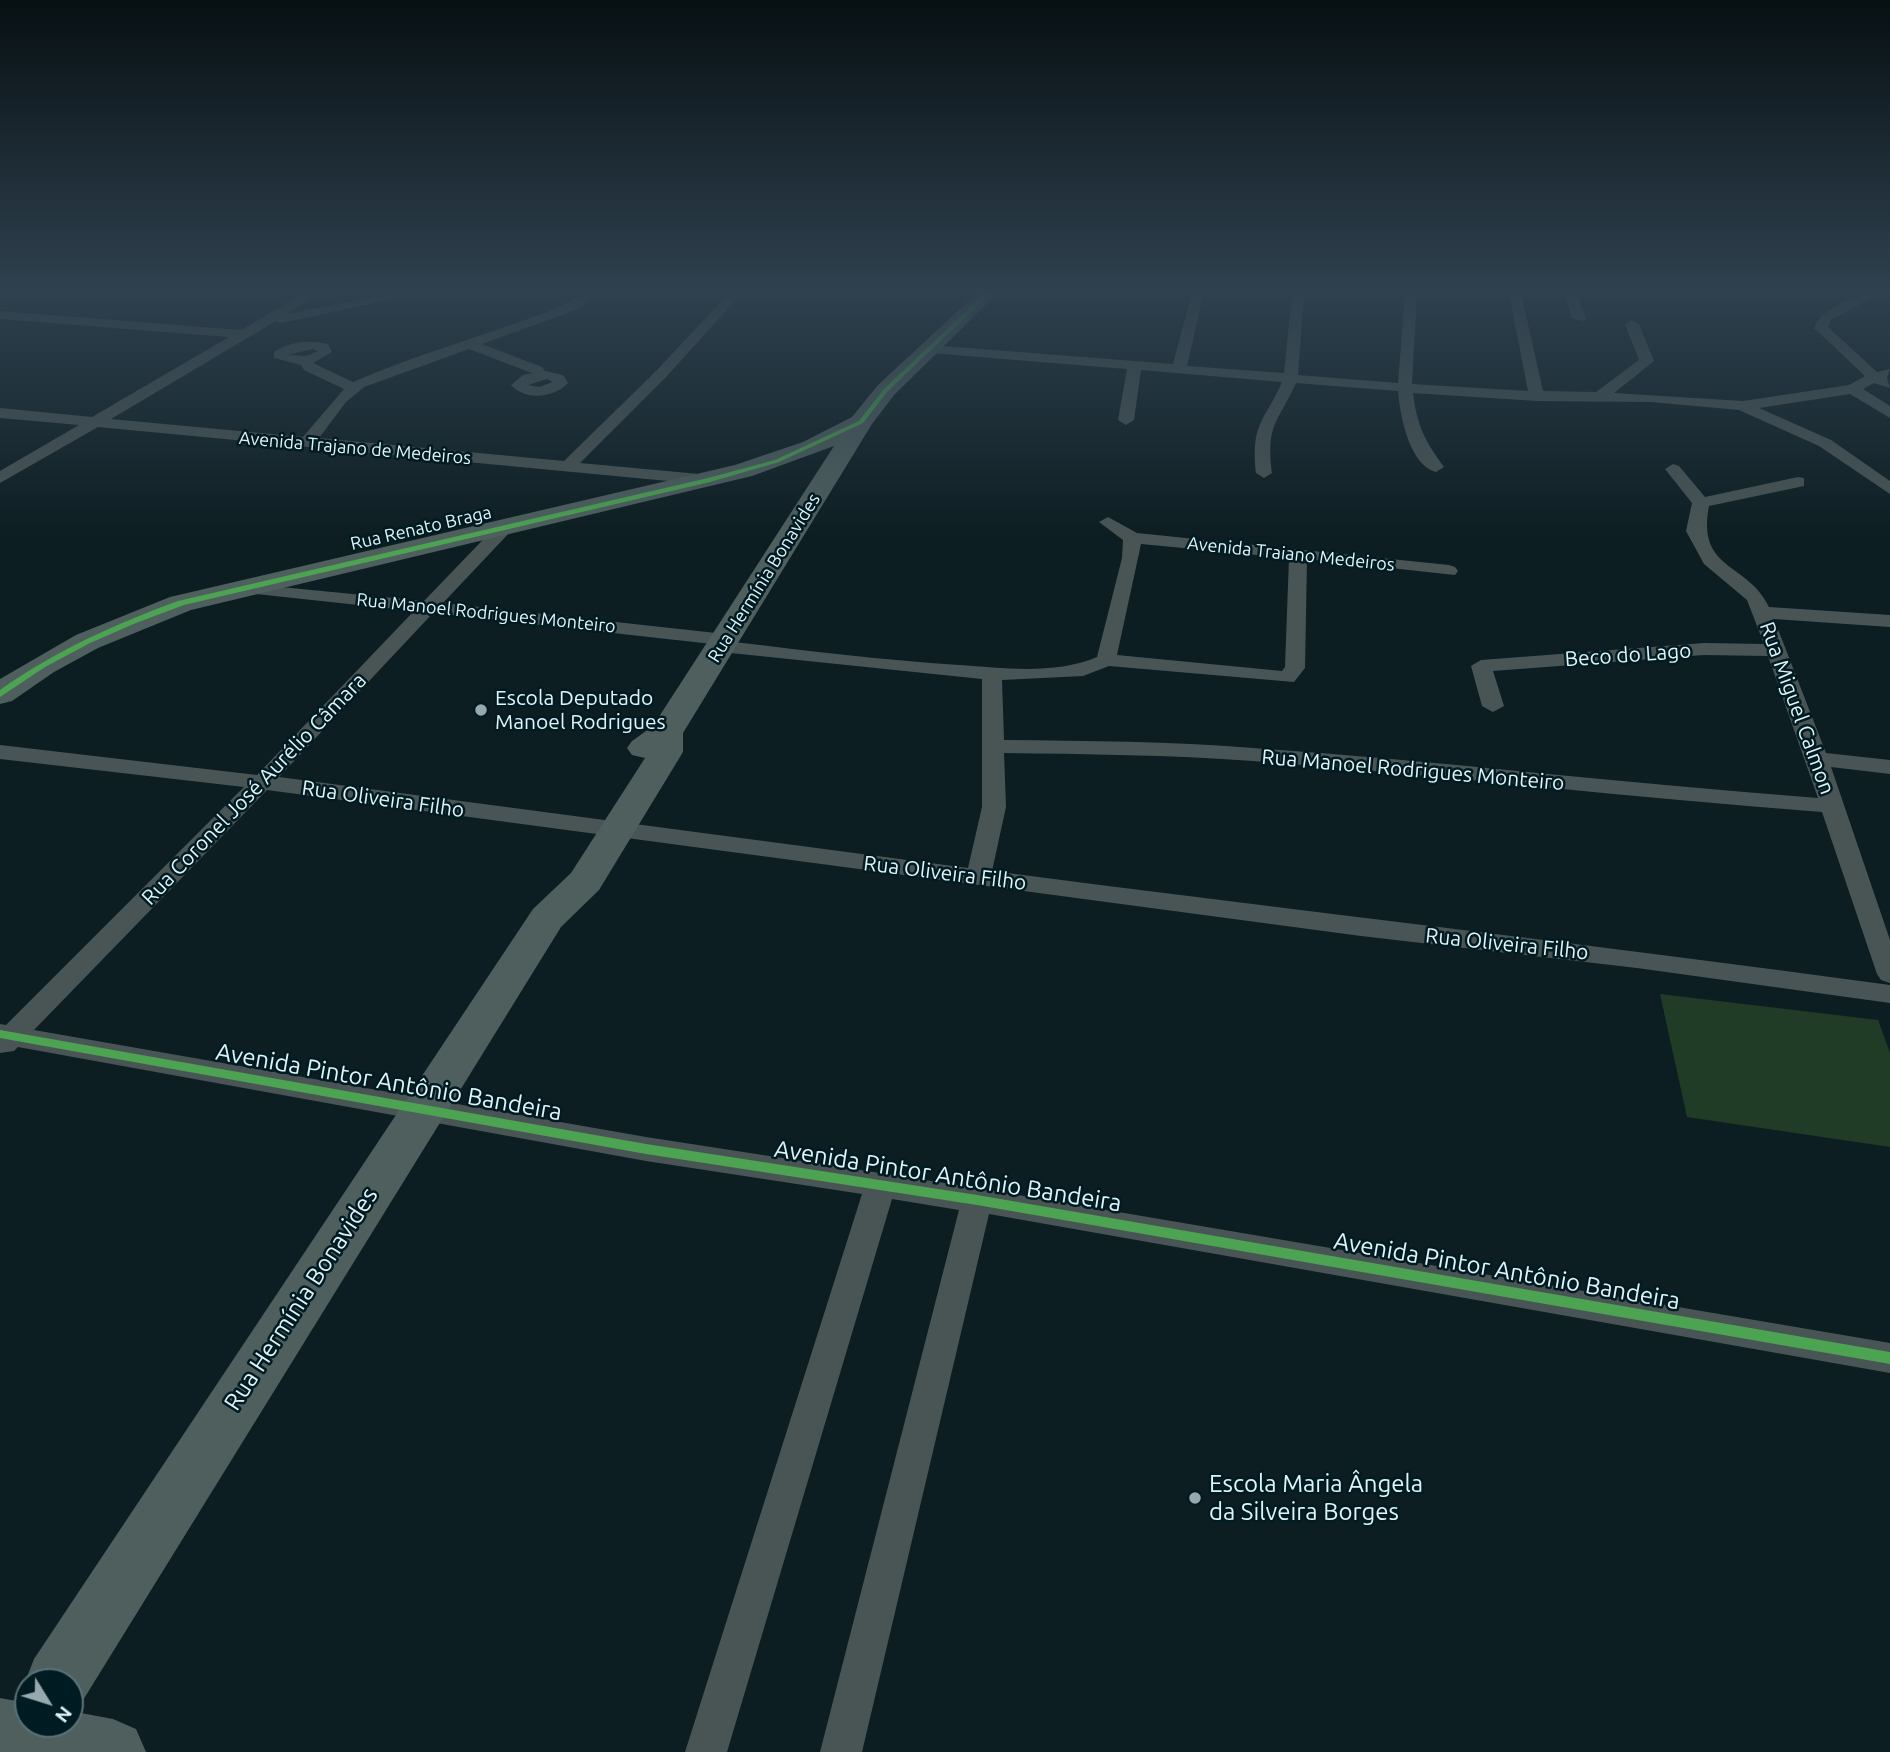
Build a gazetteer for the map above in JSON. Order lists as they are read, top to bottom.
{
  "streets": {
    "main road": ["Rua Renato Braga", "Rua Hermínia Bonavides"],
    "street": [
      "Avenida Trajano de Medeiros",
      "Avenida Traiano Medeiros",
      "Rua Manoel Rodrigues Monteiro",
      "Beco do Lago",
      "Rua Miguel Calmon",
      "Rua Coronel José Aurélio Câmara",
      "Rua Oliveira Filho",
      "Avenida Pintor Antônio Bandeira"
    ]
  },
  "crossings": [
    ["Avenida Trajano de Medeiros", "Rua Renato Braga"],
    ["Rua Renato Braga", "Rua Hermínia Bonavides"],
    ["Rua Renato Braga", "Rua Manoel Rodrigues Monteiro"],
    ["Rua Renato Braga", "Rua Coronel José Aurélio Câmara"],
    ["Rua Hermínia Bonavides", "Rua Manoel Rodrigues Monteiro"],
    ["Rua Hermínia Bonavides", "Rua Oliveira Filho"],
    ["Rua Hermínia Bonavides", "Avenida Pintor Antônio Bandeira"],
    ["Rua Manoel Rodrigues Monteiro", "Rua Miguel Calmon"],
    ["Rua Manoel Rodrigues Monteiro", "Rua Coronel José Aurélio Câmara"],
    ["Beco do Lago", "Rua Miguel Calmon"],
    ["Rua Coronel José Aurélio Câmara", "Rua Oliveira Filho"],
    ["Rua Coronel José Aurélio Câmara", "Avenida Pintor Antônio Bandeira"]
  ],
  "places": ["Escola Deputado Manoel Rodrigues", "Escola Maria Ângela da Silveira Borges"],
  "north": "bottom right"
}
